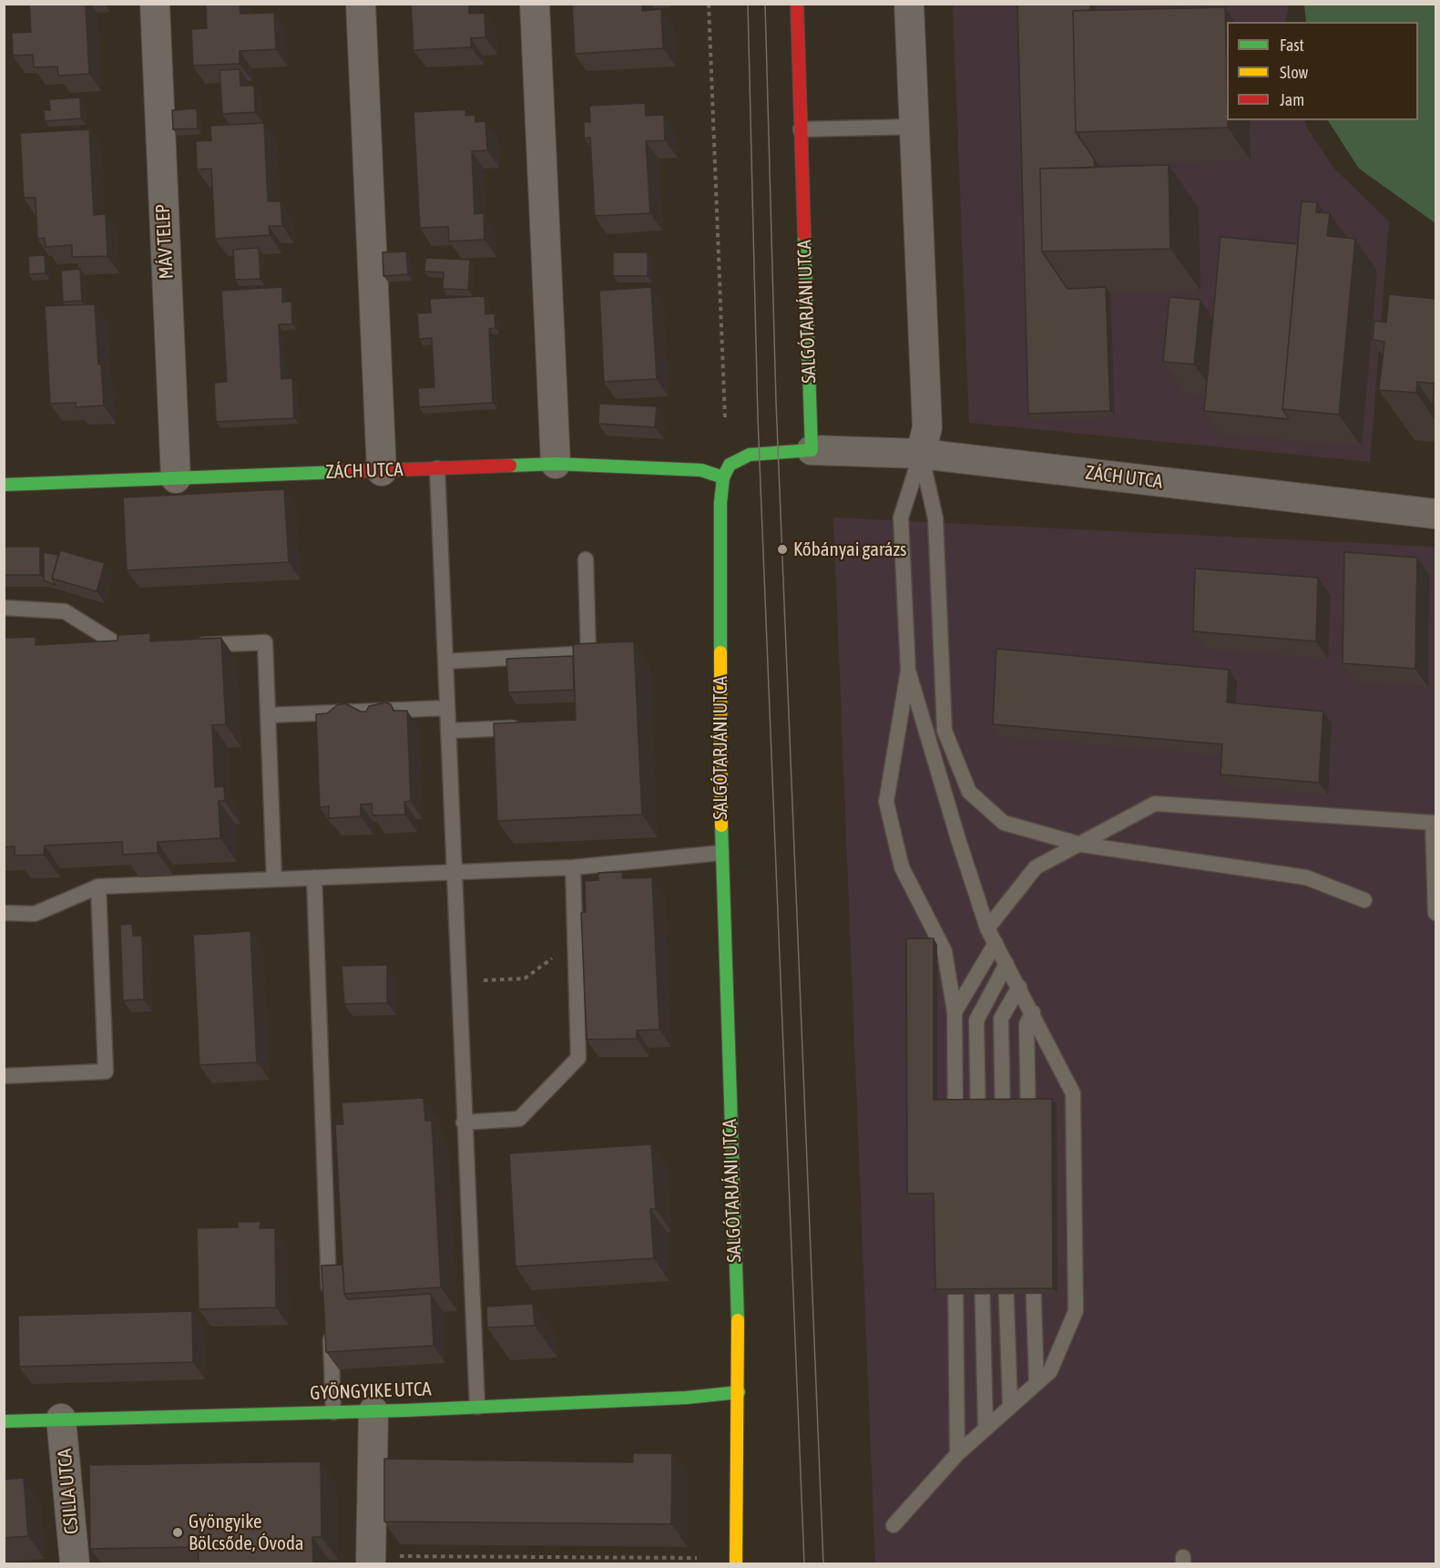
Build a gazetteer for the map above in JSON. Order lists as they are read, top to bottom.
{
  "streets": {
    "street": [
      "MÁV TELEP",
      "SALGÓTARJÁNI UTCA",
      "ZÁCH UTCA",
      "GYÖNGYIKE UTCA",
      "CSILLA UTCA"
    ]
  },
  "crossings": [
    ["MÁV TELEP", "ZÁCH UTCA"],
    ["SALGÓTARJÁNI UTCA", "ZÁCH UTCA"],
    ["SALGÓTARJÁNI UTCA", "GYÖNGYIKE UTCA"],
    ["GYÖNGYIKE UTCA", "CSILLA UTCA"]
  ],
  "places": ["Kőbányai garázs", "Gyöngyike Bölcsőde, Óvoda"],
  "legend": ["Fast", "Slow", "Jam"]
}
